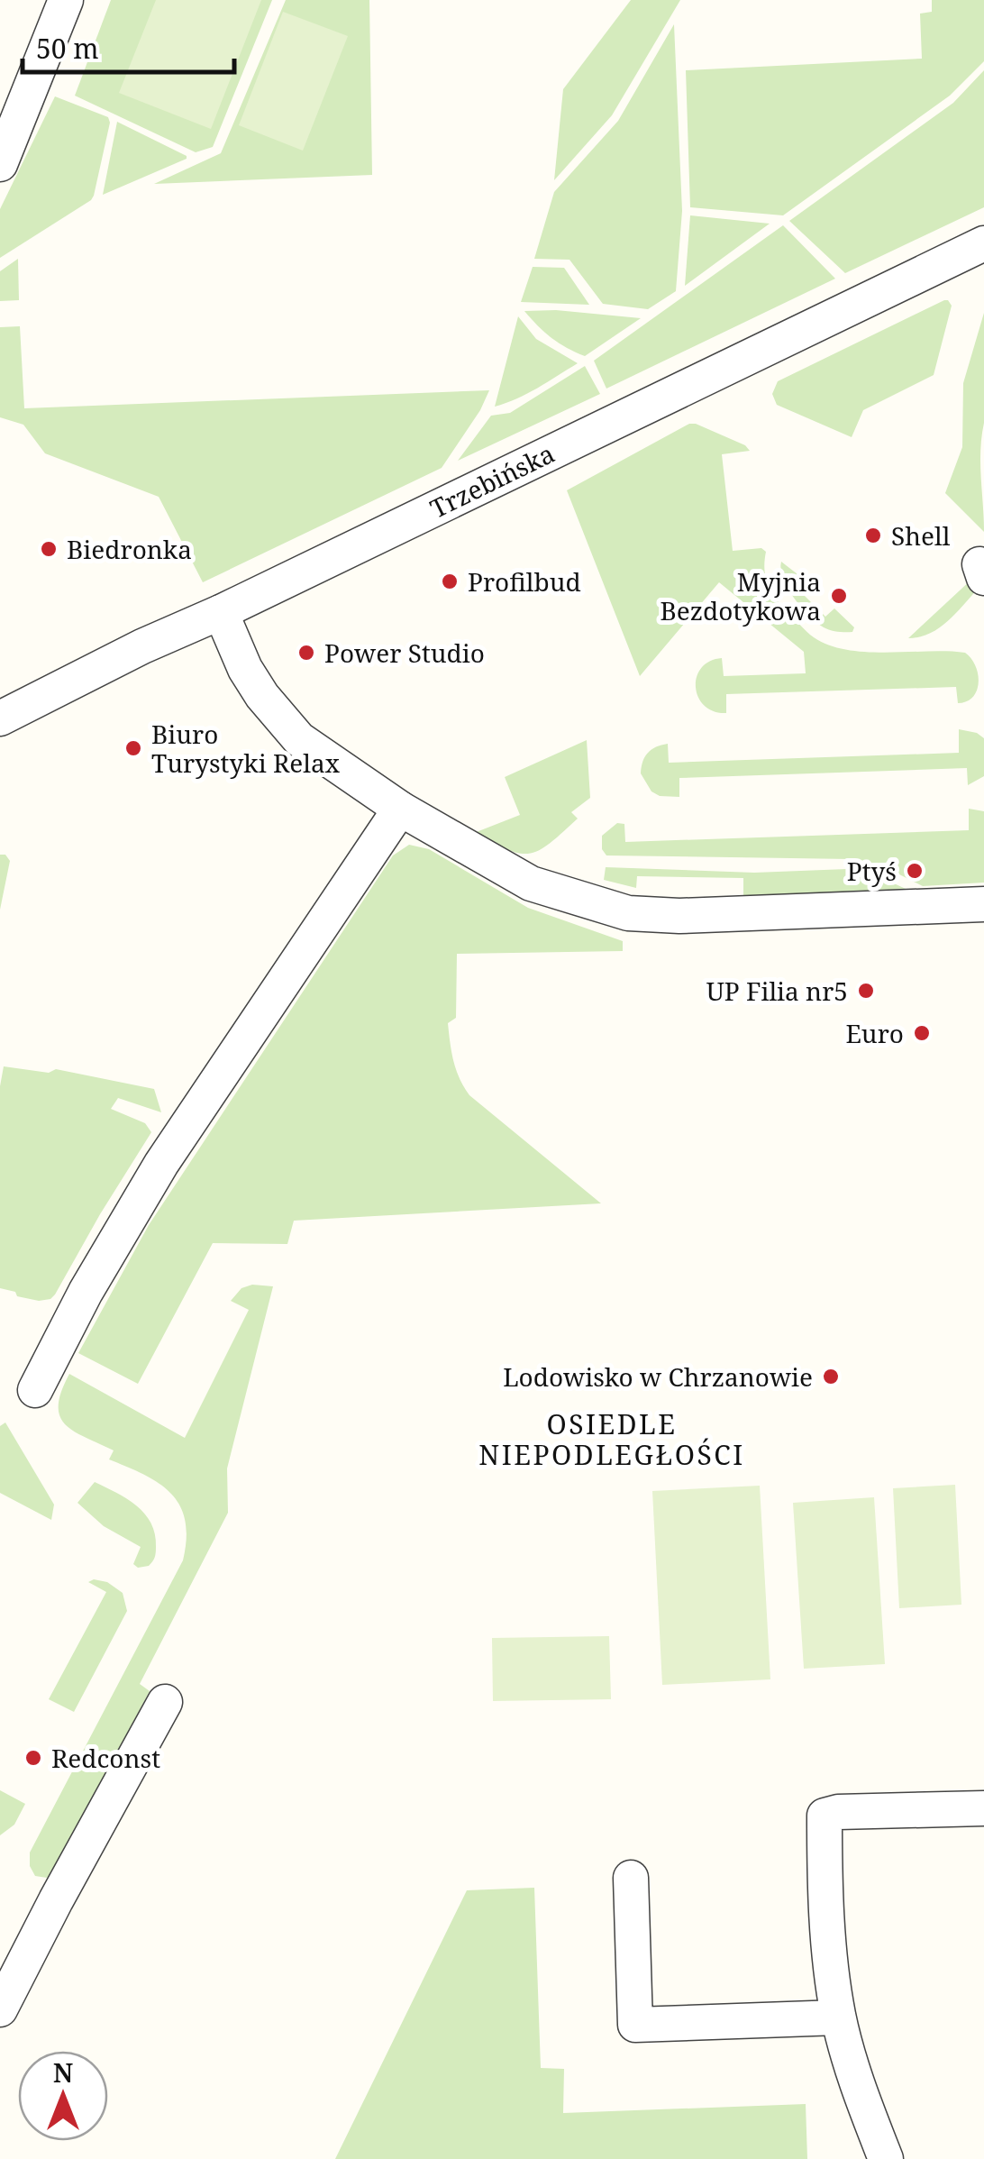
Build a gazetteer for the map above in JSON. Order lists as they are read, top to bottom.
{
  "streets": {
    "street": ["Trzebińska"]
  },
  "districts": ["OSIEDLE NIEPODLEGŁOŚCI"],
  "places": [
    "Shell",
    "Biedronka",
    "Profilbud",
    "Myjnia Bezdotykowa",
    "Power Studio",
    "Biuro Turystyki Relax",
    "Ptyś",
    "UP Filia nr5",
    "Euro",
    "Lodowisko w Chrzanowie",
    "Redconst"
  ],
  "scale_bar": "50 m",
  "north": "top"
}
